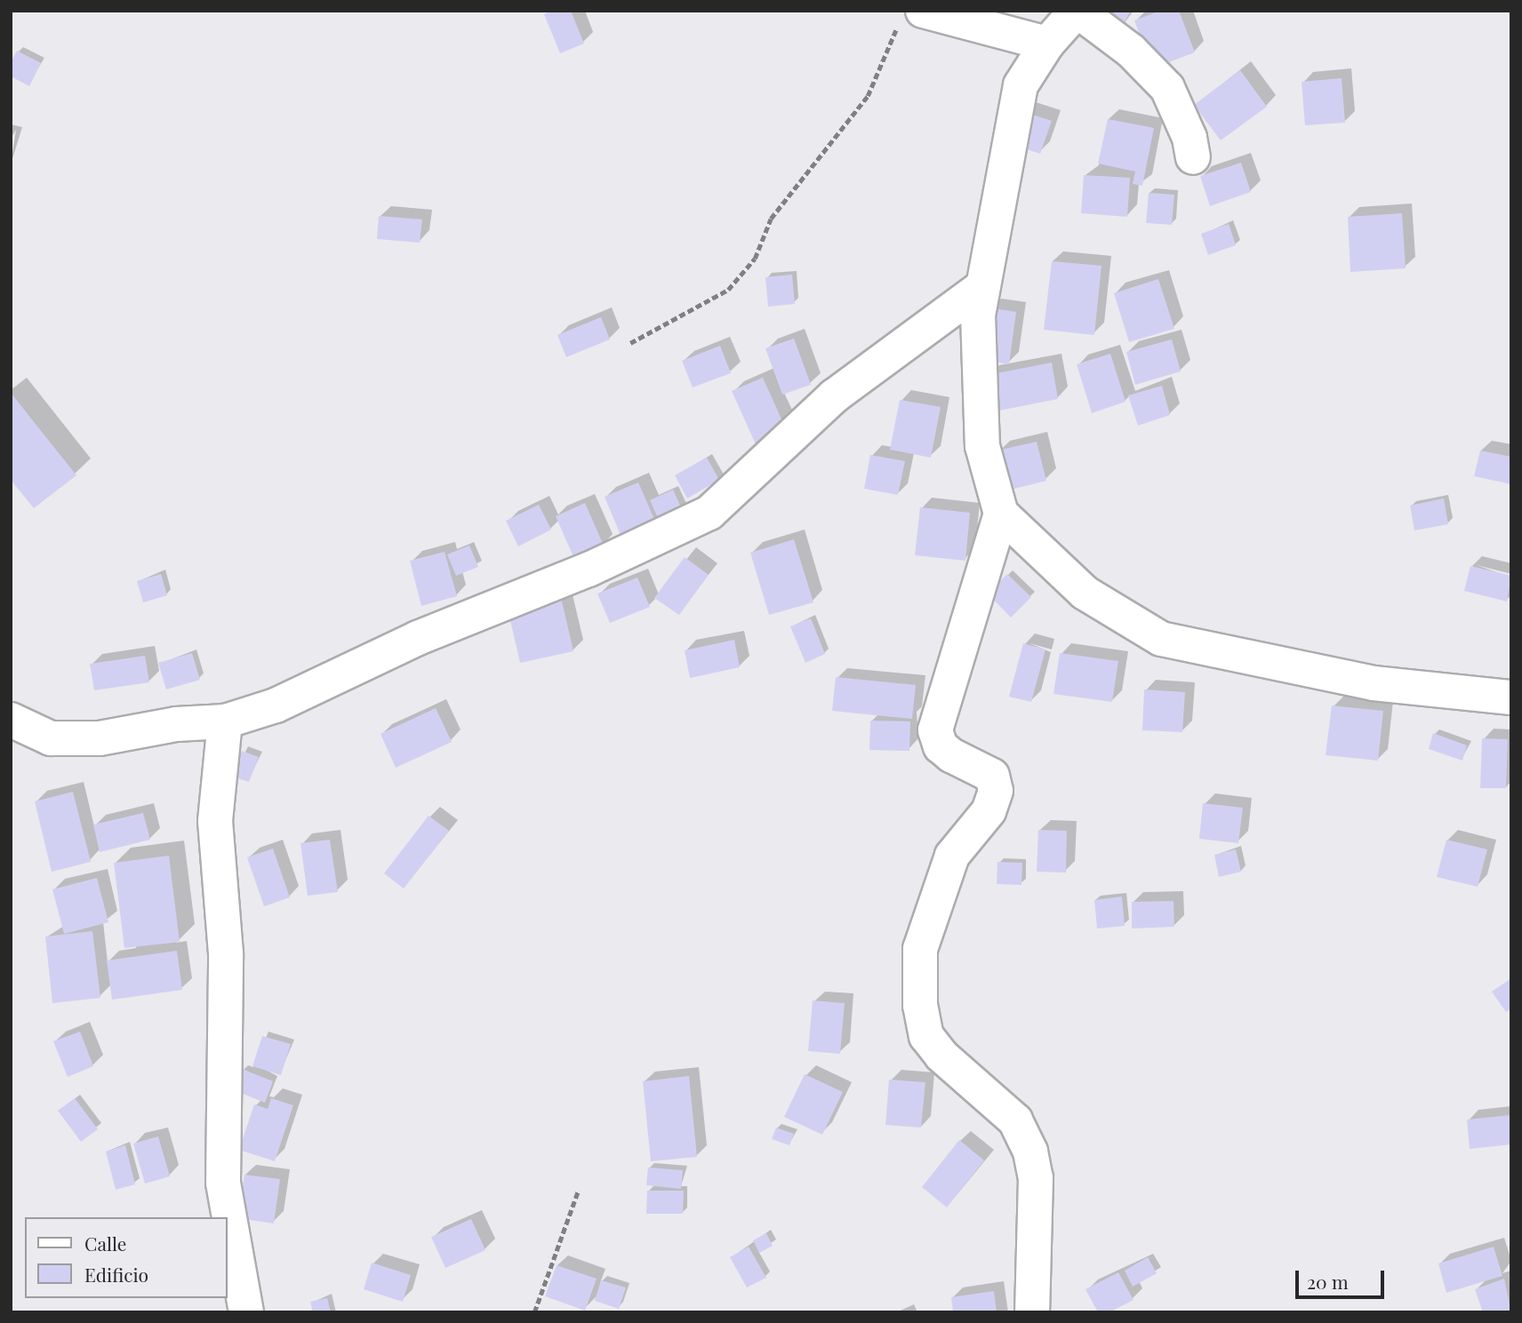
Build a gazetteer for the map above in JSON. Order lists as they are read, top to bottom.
{
  "legend": ["Calle", "Edificio"],
  "scale_bar": "20 m"
}
